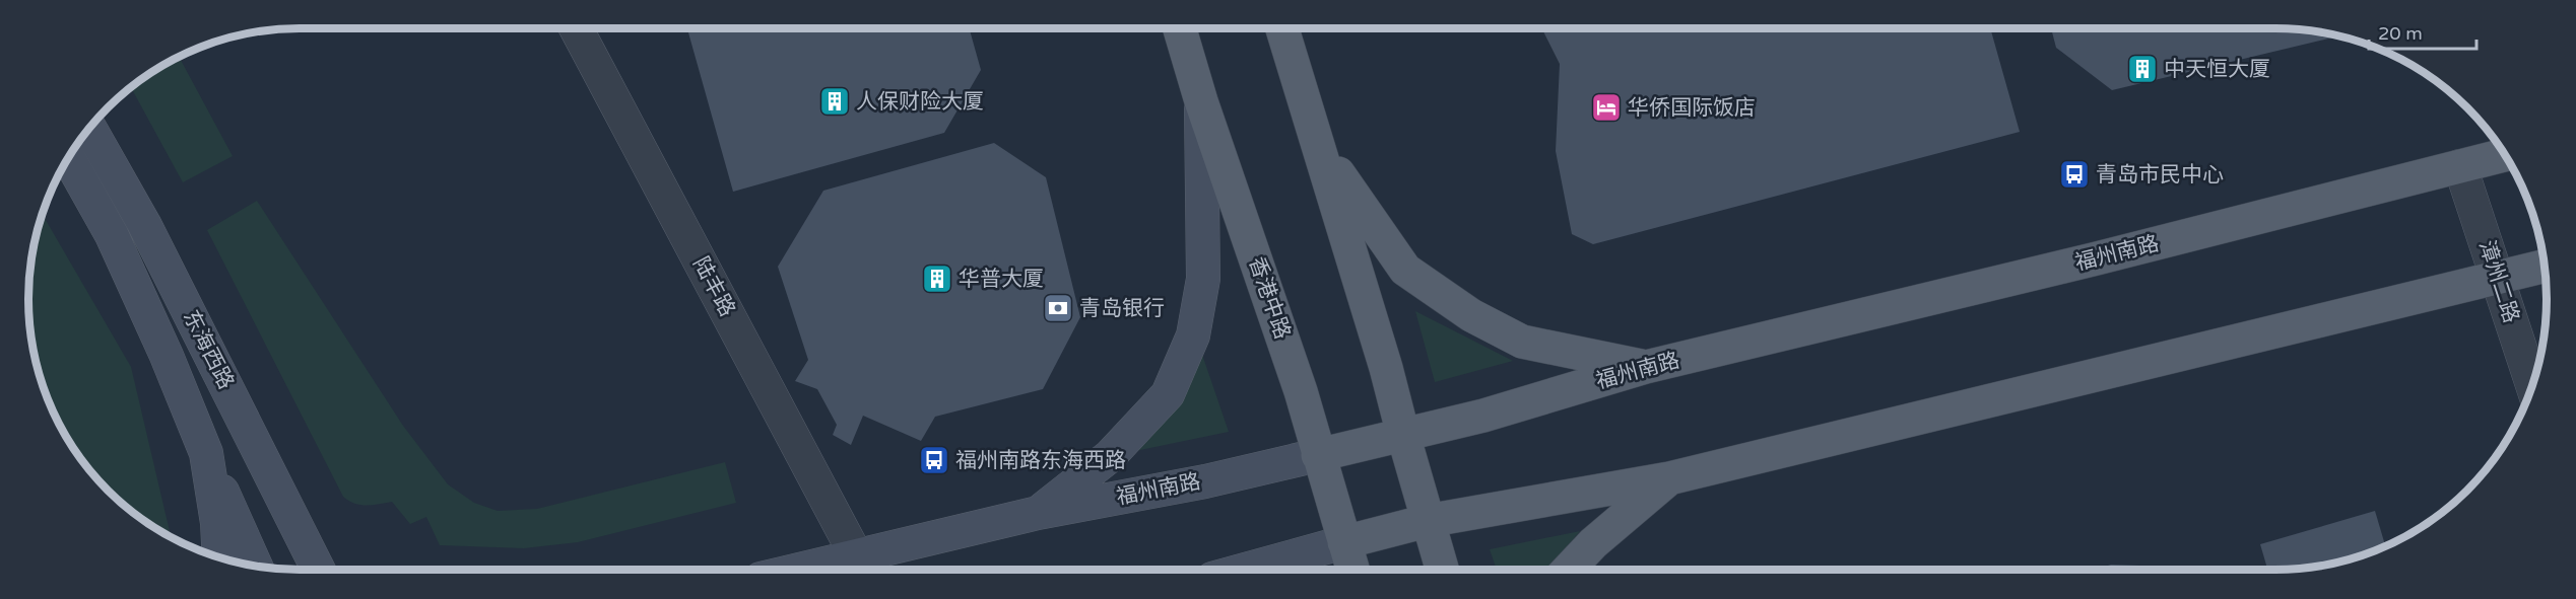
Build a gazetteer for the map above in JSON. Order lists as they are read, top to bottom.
{
  "streets": {
    "main road": ["福州南路", "香港中路", "东海西路"],
    "street": ["漳州二路", "陆丰路"]
  },
  "crossings": [
    ["福州南路", "漳州二路"],
    ["福州南路", "陆丰路"],
    ["福州南路", "香港中路"]
  ],
  "places": {
    "building": ["中天恒大厦", "人保财险大厦", "华普大厦"],
    "hotel": ["华侨国际饭店"],
    "bus stop": ["青岛市民中心", "福州南路东海西路"],
    "bank": ["青岛银行"]
  },
  "scale_bar": "20 m"
}
